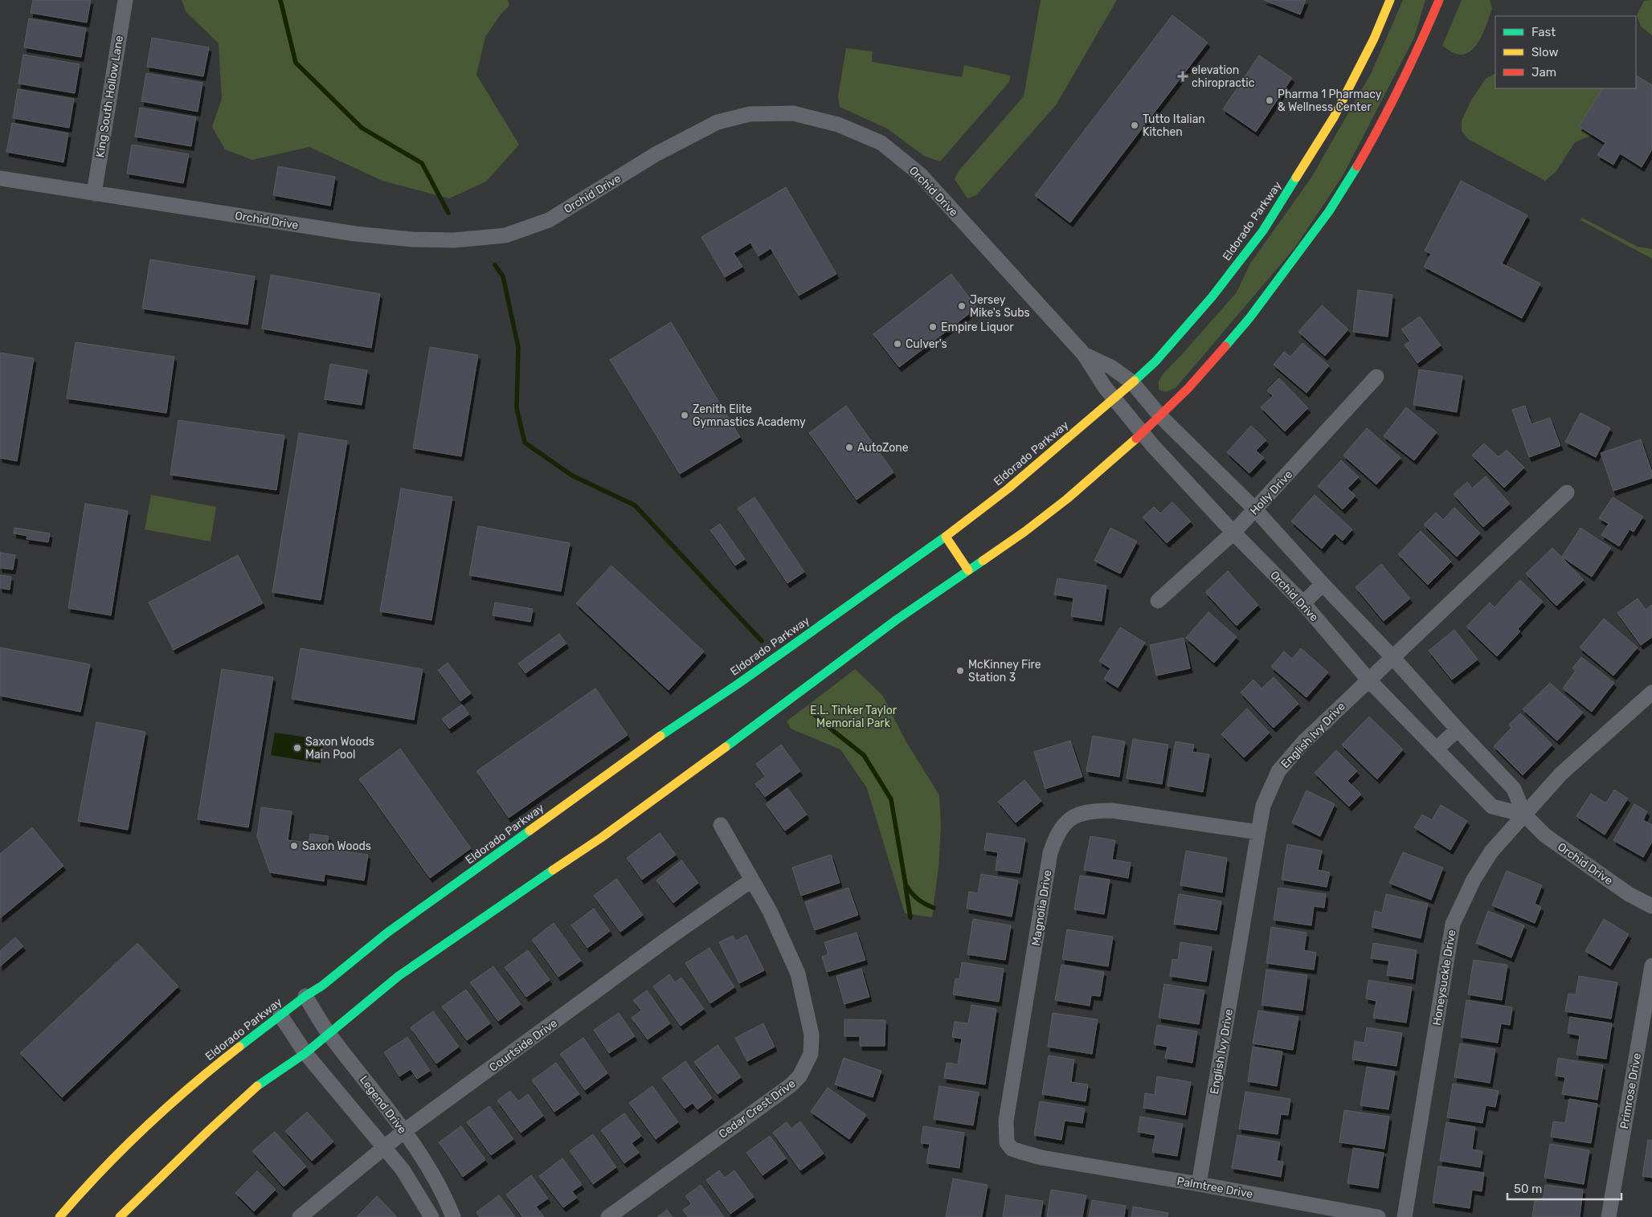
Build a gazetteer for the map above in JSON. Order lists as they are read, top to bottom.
{
  "streets": {
    "main road": ["Eldorado Parkway"],
    "street": [
      "King South Hollow Lane",
      "Orchid Drive",
      "Holly Drive",
      "English Ivy Drive",
      "Magnolia Drive",
      "Honeysuckle Drive",
      "Courtside Drive",
      "Primrose Drive",
      "Legend Drive",
      "Cedar Crest Drive",
      "Palmtree Drive"
    ]
  },
  "crossings": [
    ["King South Hollow Lane", "Orchid Drive"],
    ["Orchid Drive", "Eldorado Parkway"],
    ["Orchid Drive", "Holly Drive"],
    ["Orchid Drive", "English Ivy Drive"],
    ["Orchid Drive", "Honeysuckle Drive"],
    ["Eldorado Parkway", "Legend Drive"],
    ["English Ivy Drive", "Magnolia Drive"],
    ["English Ivy Drive", "Palmtree Drive"],
    ["Magnolia Drive", "Palmtree Drive"],
    ["Courtside Drive", "Legend Drive"],
    ["Courtside Drive", "Cedar Crest Drive"]
  ],
  "parks": ["E.L. Tinker Taylor Memorial Park"],
  "places": {
    "health": ["elevation chiropractic"],
    "other": [
      "Pharma 1 Pharmacy & Wellness Center",
      "Tutto Italian Kitchen",
      "Jersey Mike's Subs",
      "Empire Liquor",
      "Culver's",
      "Zenith Elite Gymnastics Academy",
      "AutoZone",
      "McKinney Fire Station 3",
      "Saxon Woods Main Pool",
      "Saxon Woods"
    ]
  },
  "legend": ["Fast", "Slow", "Jam"],
  "scale_bar": "50 m"
}
